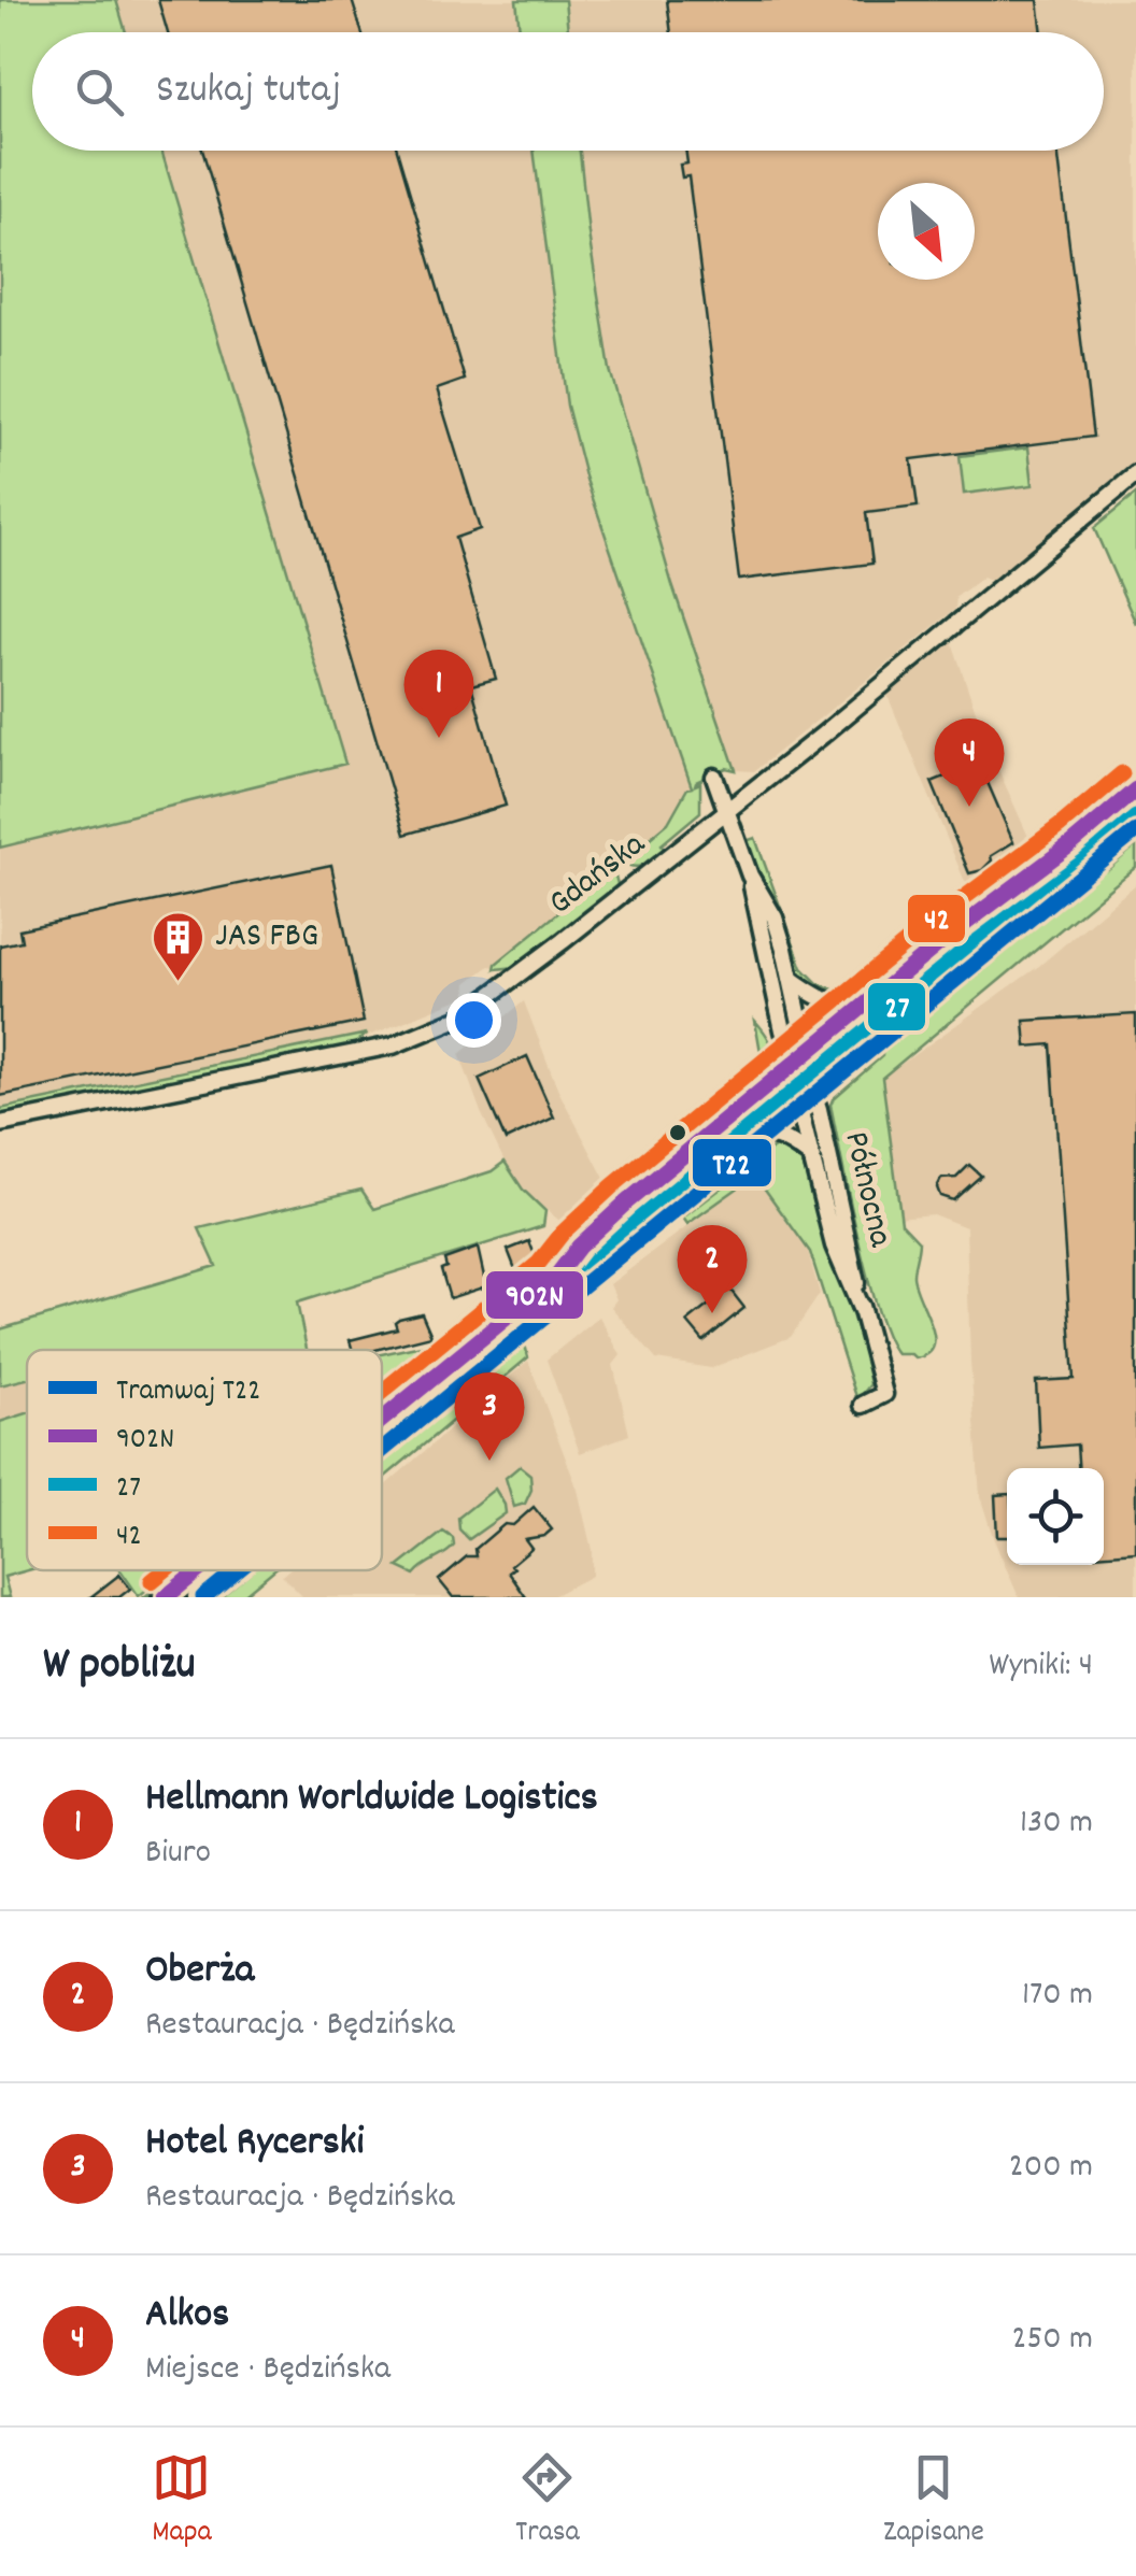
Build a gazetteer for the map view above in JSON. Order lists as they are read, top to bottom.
{
  "streets": {
    "street": ["Gdańska", "Północna"]
  },
  "crossings": [
    ["Gdańska", "Północna"]
  ],
  "places": {
    "building": ["JAS FBG"]
  },
  "lines": [
    "transit line 42",
    "transit line 902N",
    "transit line 27",
    "tram line T22"
  ],
  "legend": [
    "Tramwaj T22",
    "902N",
    "27",
    "42"
  ],
  "north": "bottom right",
  "page": {
    "search": "Szukaj tutaj",
    "pins": [
      "1",
      "4",
      "2",
      "3"
    ],
    "heading": ["W pobliżu", "Wyniki: 4"],
    "list": [
      {
        "mark": "1",
        "name": "Hellmann Worldwide Logistics",
        "note": "Biuro",
        "value": "130 m"
      },
      {
        "mark": "2",
        "name": "Oberża",
        "note": "Restauracja · Będzińska",
        "value": "170 m"
      },
      {
        "mark": "3",
        "name": "Hotel Rycerski",
        "note": "Restauracja · Będzińska",
        "value": "200 m"
      },
      {
        "mark": "4",
        "name": "Alkos",
        "note": "Miejsce · Będzińska",
        "value": "250 m"
      }
    ],
    "nav": ["Mapa", "Trasa", "Zapisane"]
  }
}
